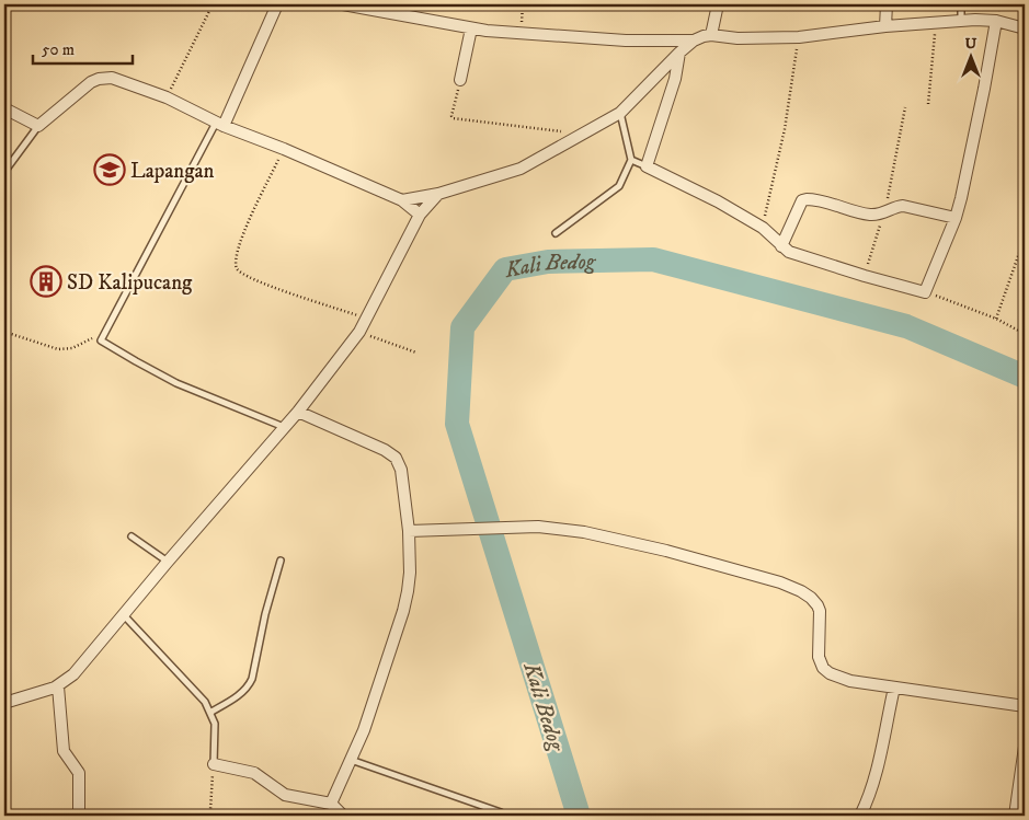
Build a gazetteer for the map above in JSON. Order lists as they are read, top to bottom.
{
  "water": ["Kali Bedog"],
  "places": {
    "school or university": ["Lapangan"],
    "building": ["SD Kalipucang"]
  },
  "scale_bar": "50 m",
  "north": "top"
}
